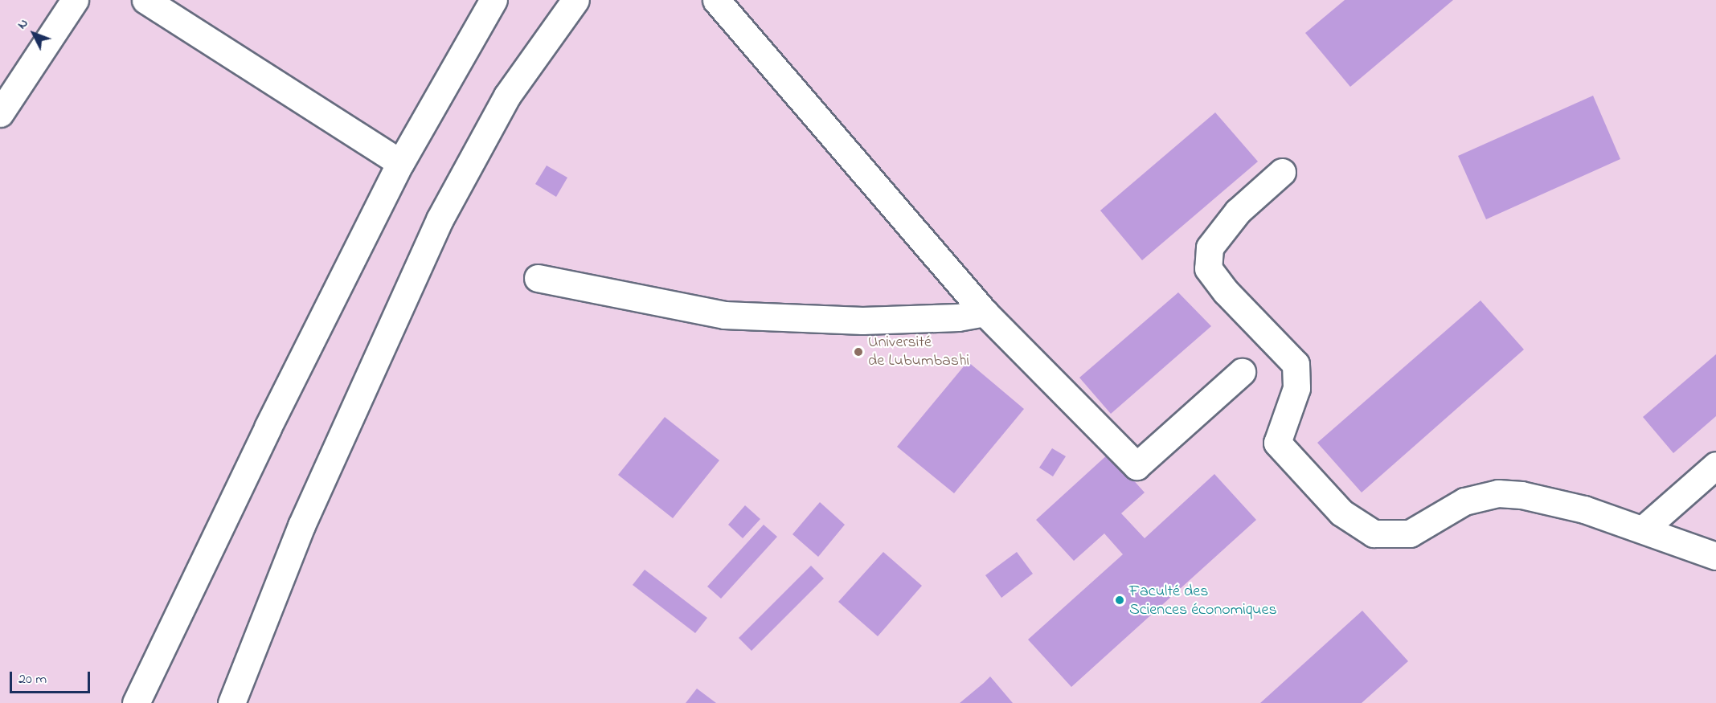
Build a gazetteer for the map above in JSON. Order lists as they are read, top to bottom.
{
  "places": ["Université de Lubumbashi", "Faculté des Sciences économiques"],
  "scale_bar": "20 m",
  "north": "top left"
}
